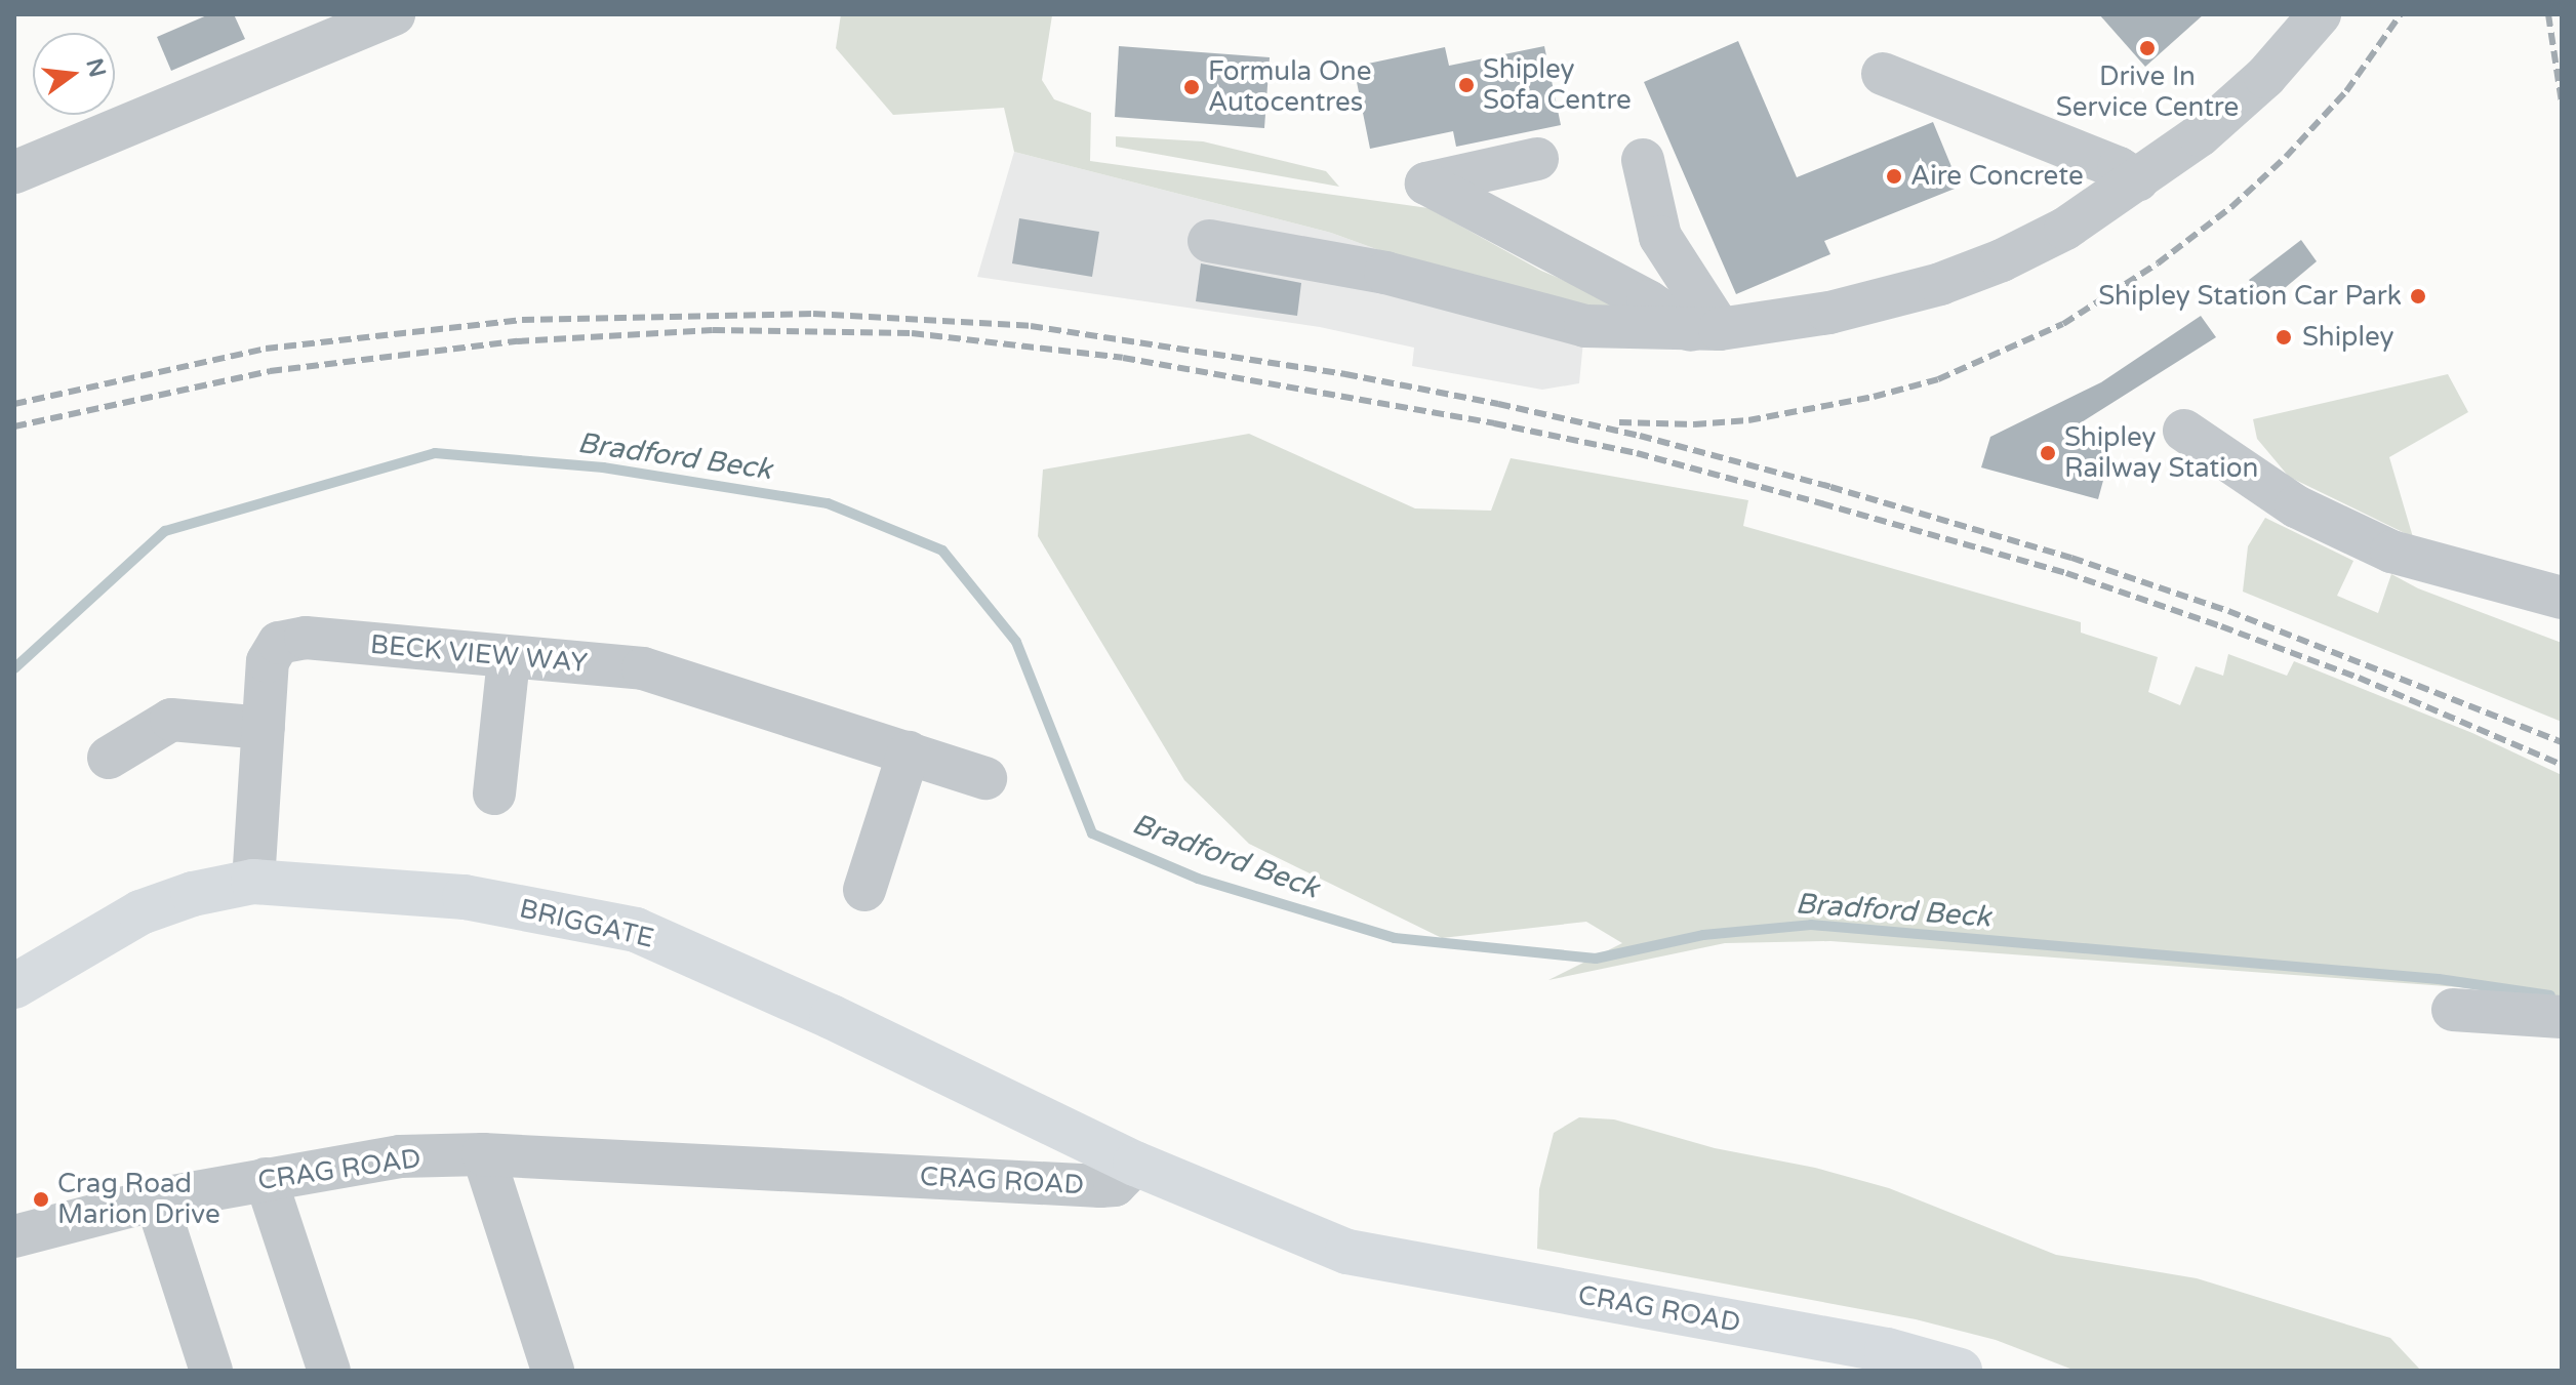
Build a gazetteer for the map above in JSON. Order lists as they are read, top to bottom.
{
  "streets": {
    "main road": ["BRIGGATE", "CRAG ROAD"],
    "street": ["BECK VIEW WAY"]
  },
  "crossings": [
    ["BECK VIEW WAY", "BRIGGATE"],
    ["BRIGGATE", "CRAG ROAD"]
  ],
  "water": ["Bradford Beck"],
  "places": [
    "Drive In Service Centre",
    "Shipley Sofa Centre",
    "Formula One Autocentres",
    "Aire Concrete",
    "Shipley Station Car Park",
    "Shipley",
    "Shipley Railway Station",
    "Crag Road Marion Drive"
  ],
  "north": "right"
}
